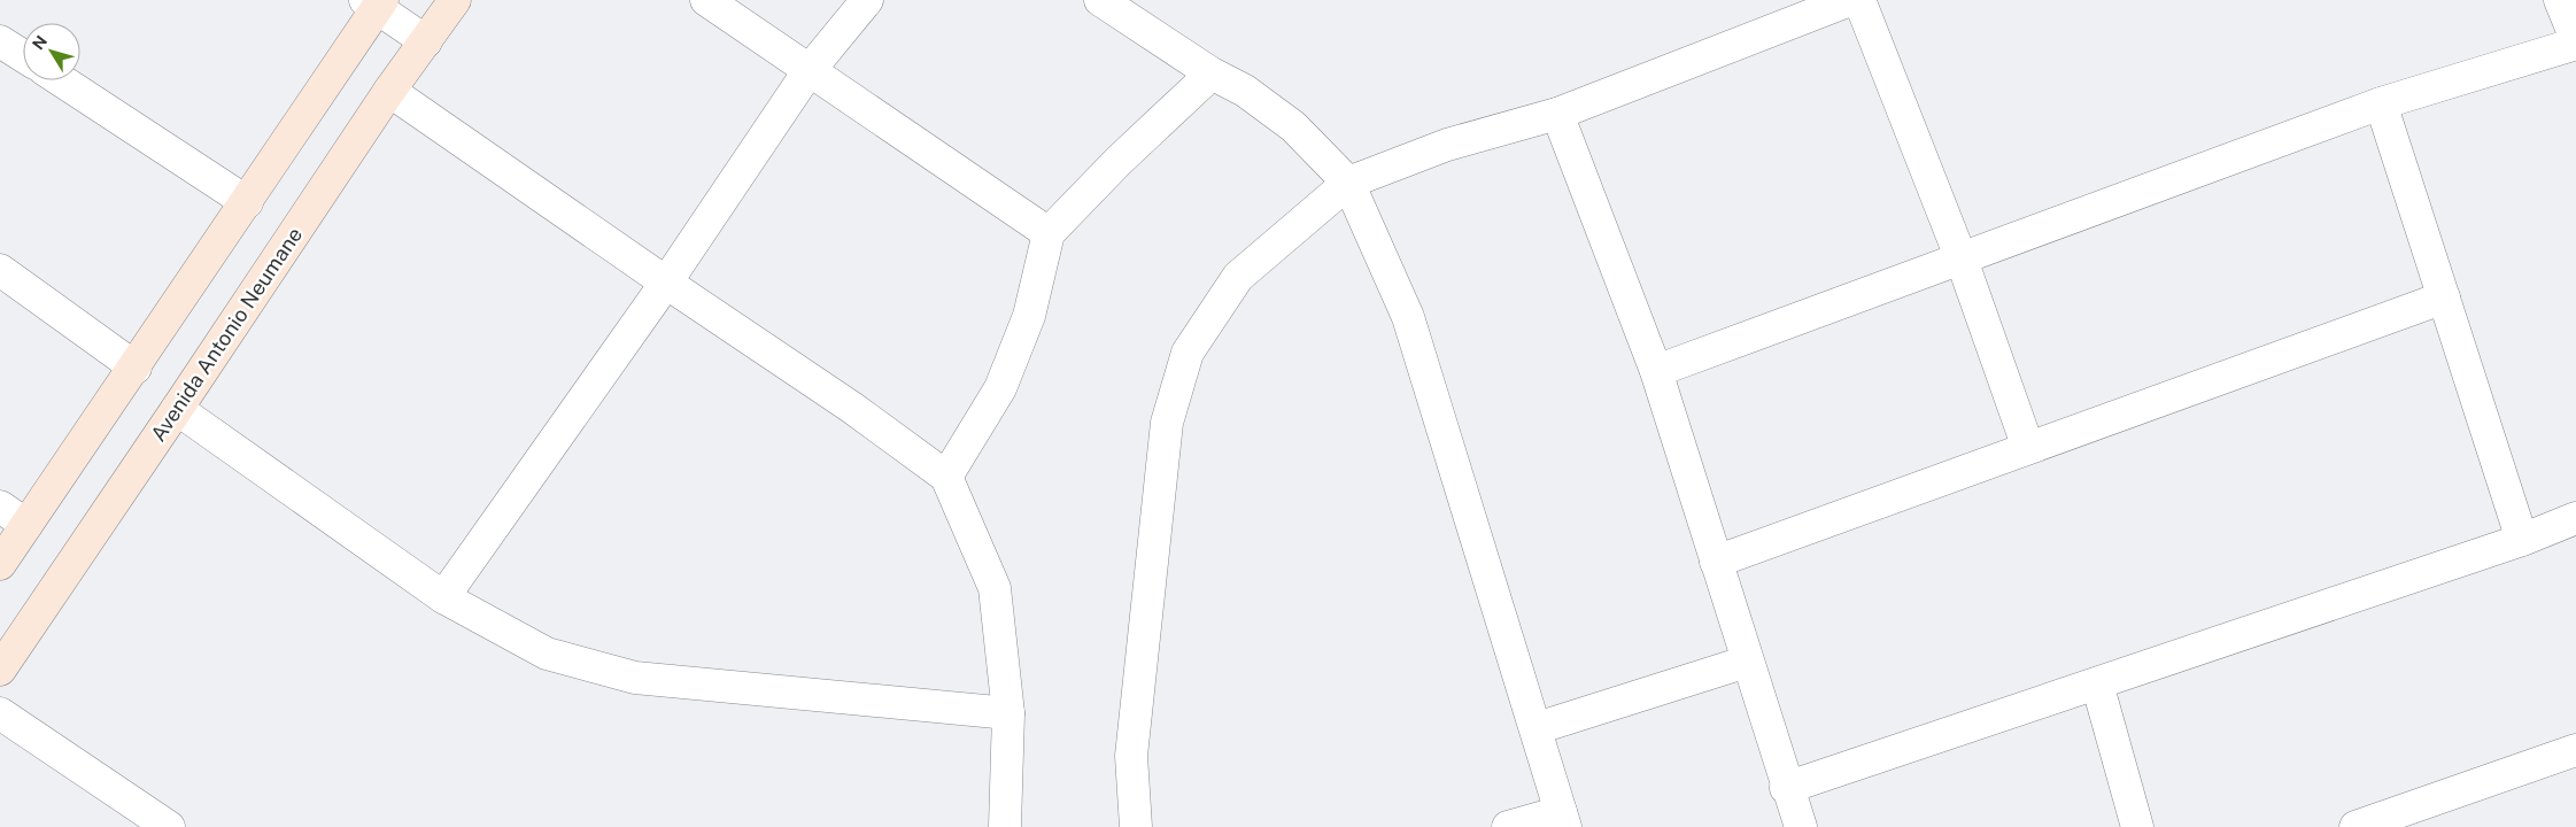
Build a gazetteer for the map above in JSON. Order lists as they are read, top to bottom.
{
  "streets": {
    "street": ["Avenida Antonio Neumane"]
  },
  "north": "top left"
}
